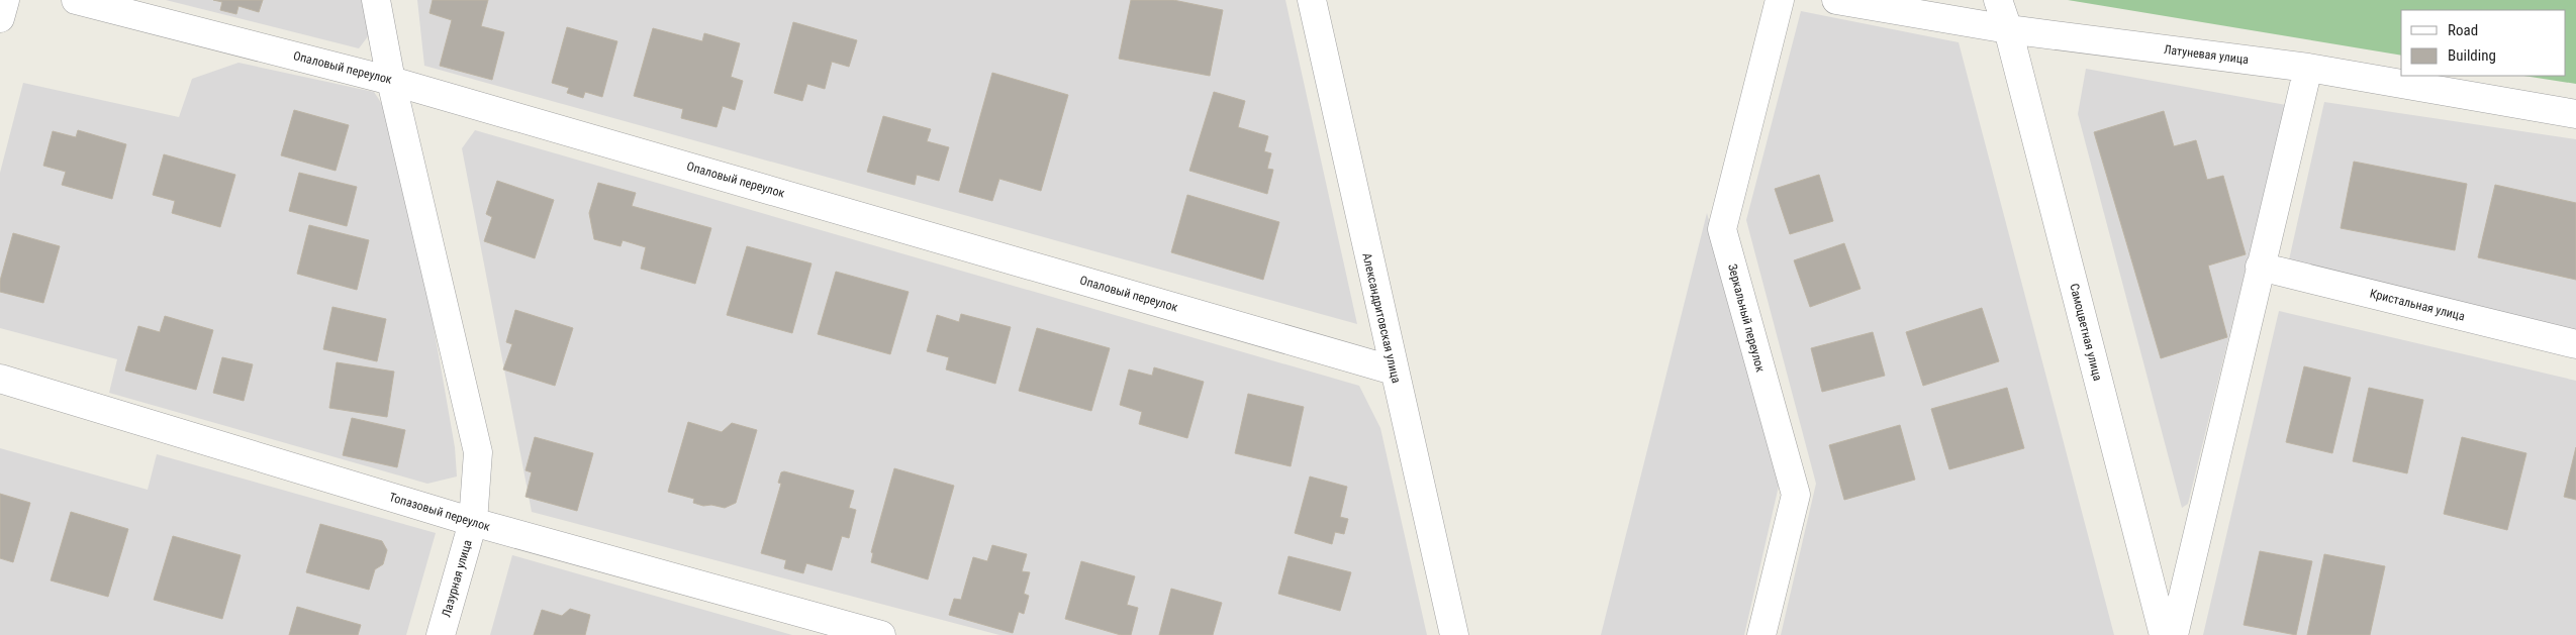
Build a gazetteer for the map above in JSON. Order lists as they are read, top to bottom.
{
  "streets": {
    "street": [
      "Латуневая улица",
      "Опаловый переулок",
      "Кристальная улица",
      "Александритовская улица",
      "Зеркальный переулок",
      "Самоцветная улица",
      "Топазовый переулок",
      "Лазурная улица"
    ]
  },
  "crossings": [
    ["Латуневая улица", "Самоцветная улица"],
    ["Опаловый переулок", "Александритовская улица"],
    ["Опаловый переулок", "Лазурная улица"],
    ["Топазовый переулок", "Лазурная улица"]
  ],
  "legend": ["Road", "Building"]
}
